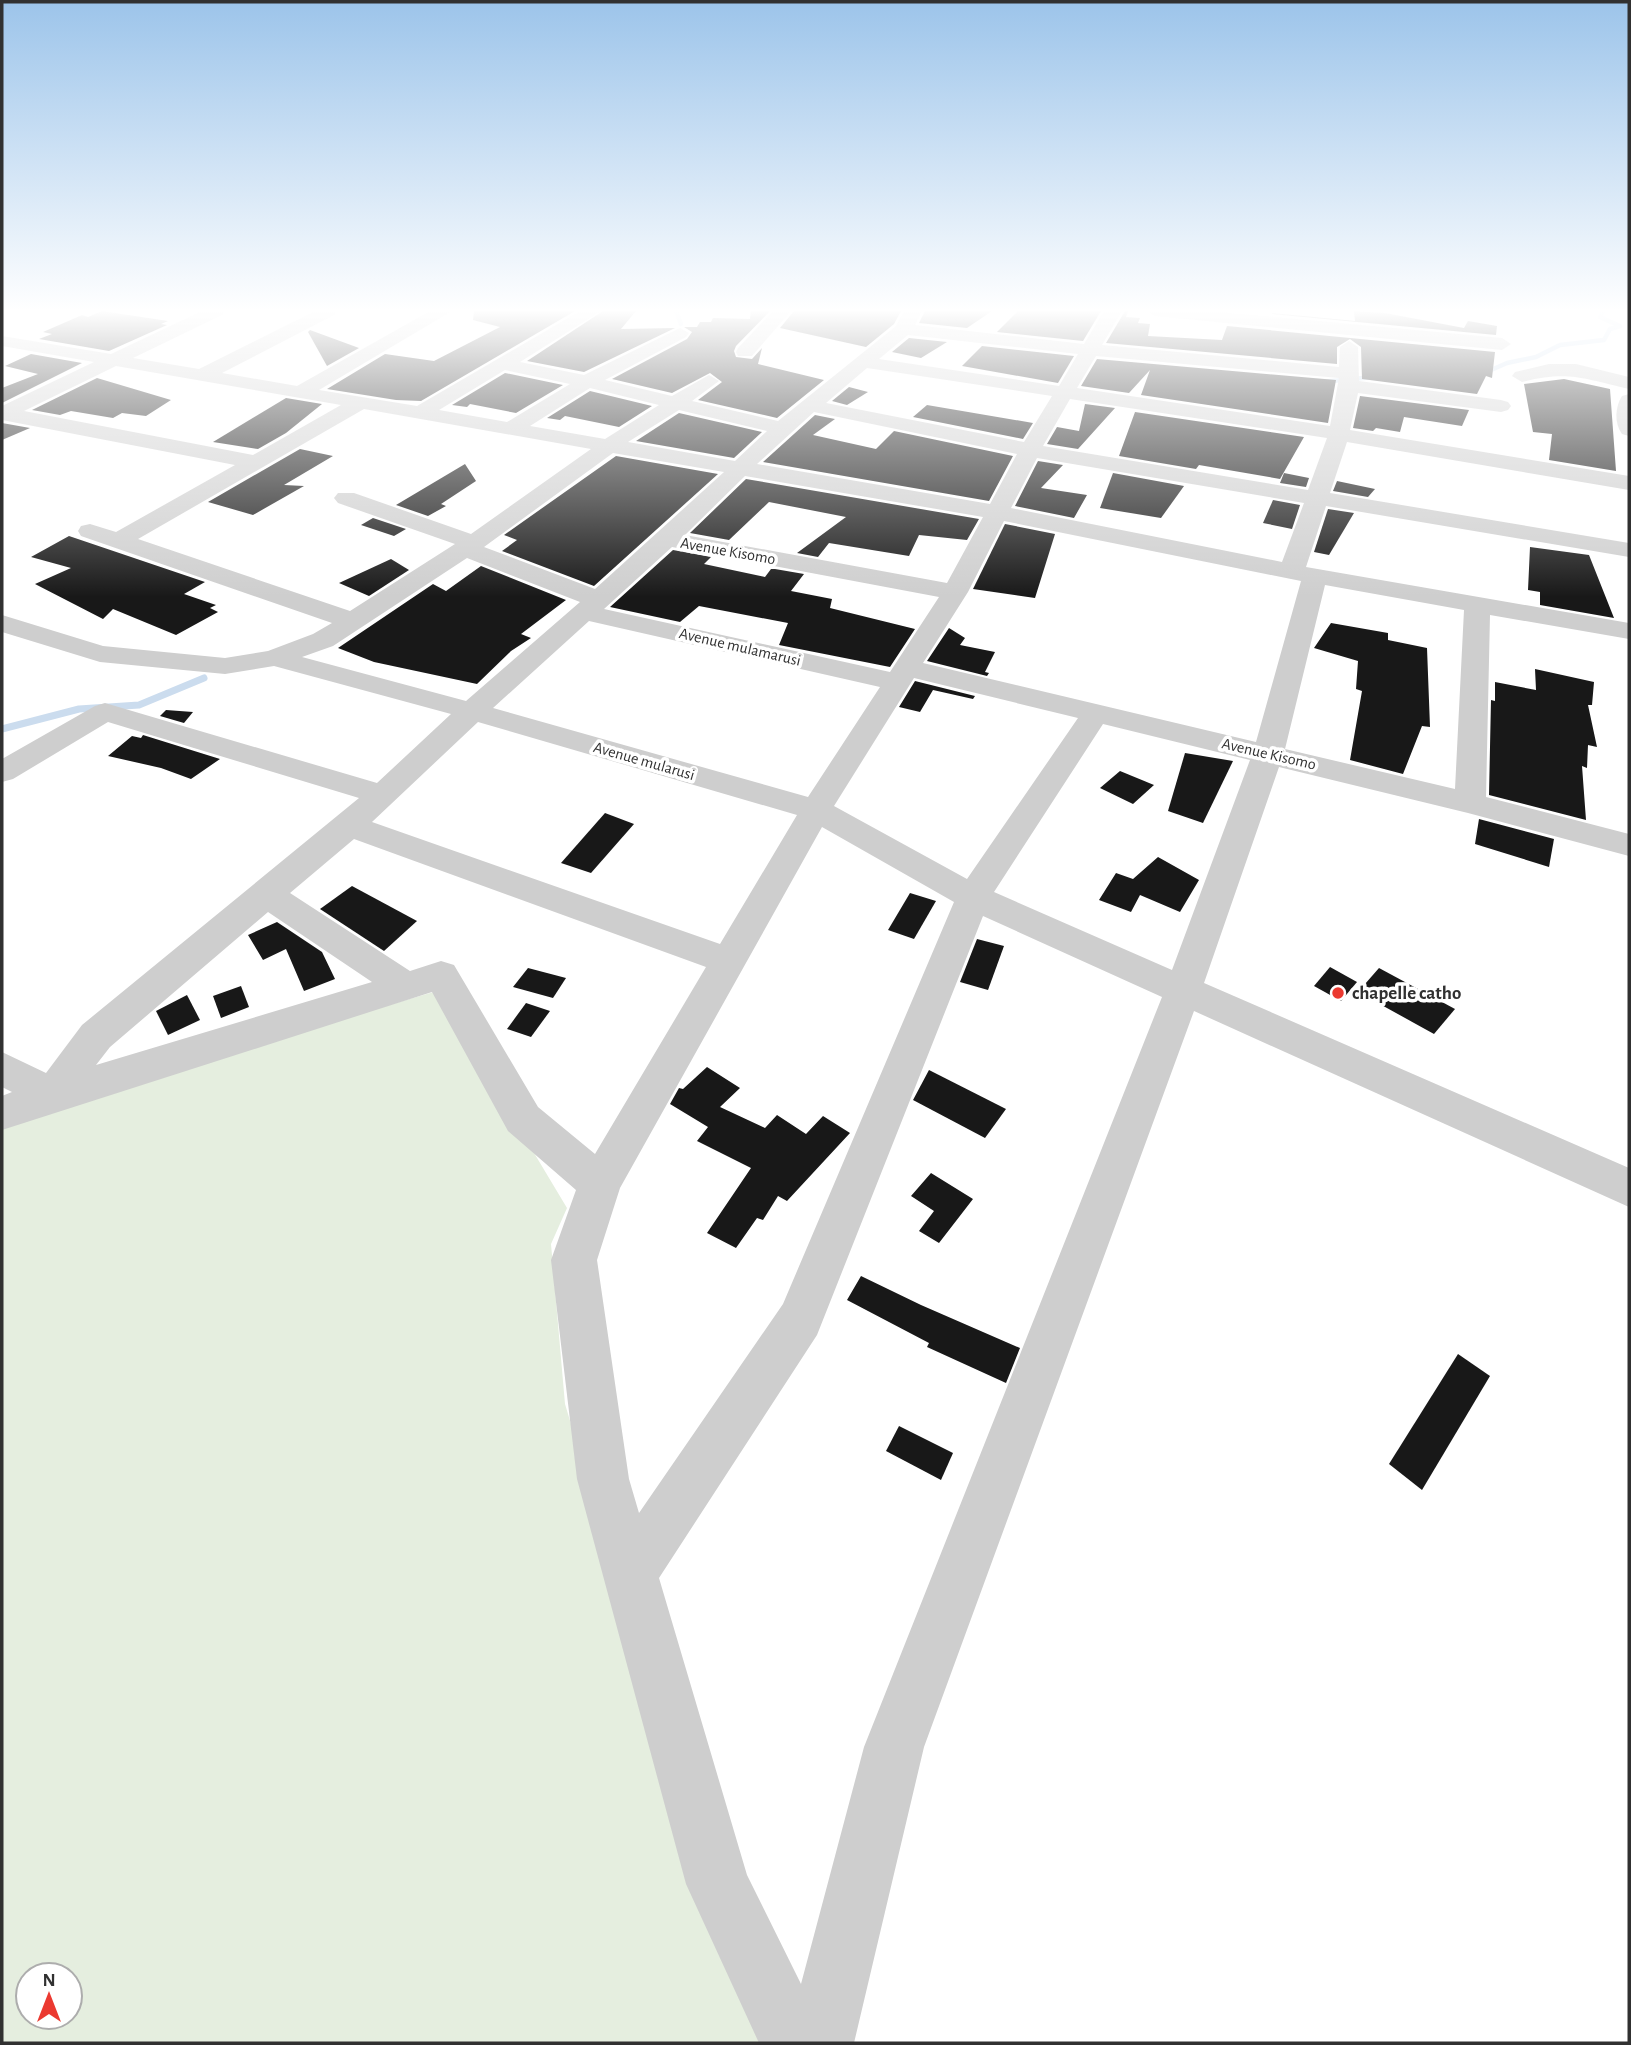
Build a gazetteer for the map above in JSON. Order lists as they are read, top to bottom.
{
  "streets": {
    "street": ["Avenue Kisomo", "Avenue mulamarusi", "Avenue mularusi"]
  },
  "crossings": [
    ["Avenue Kisomo", "Avenue mulamarusi"]
  ],
  "places": ["chapelle catho"],
  "north": "top"
}
